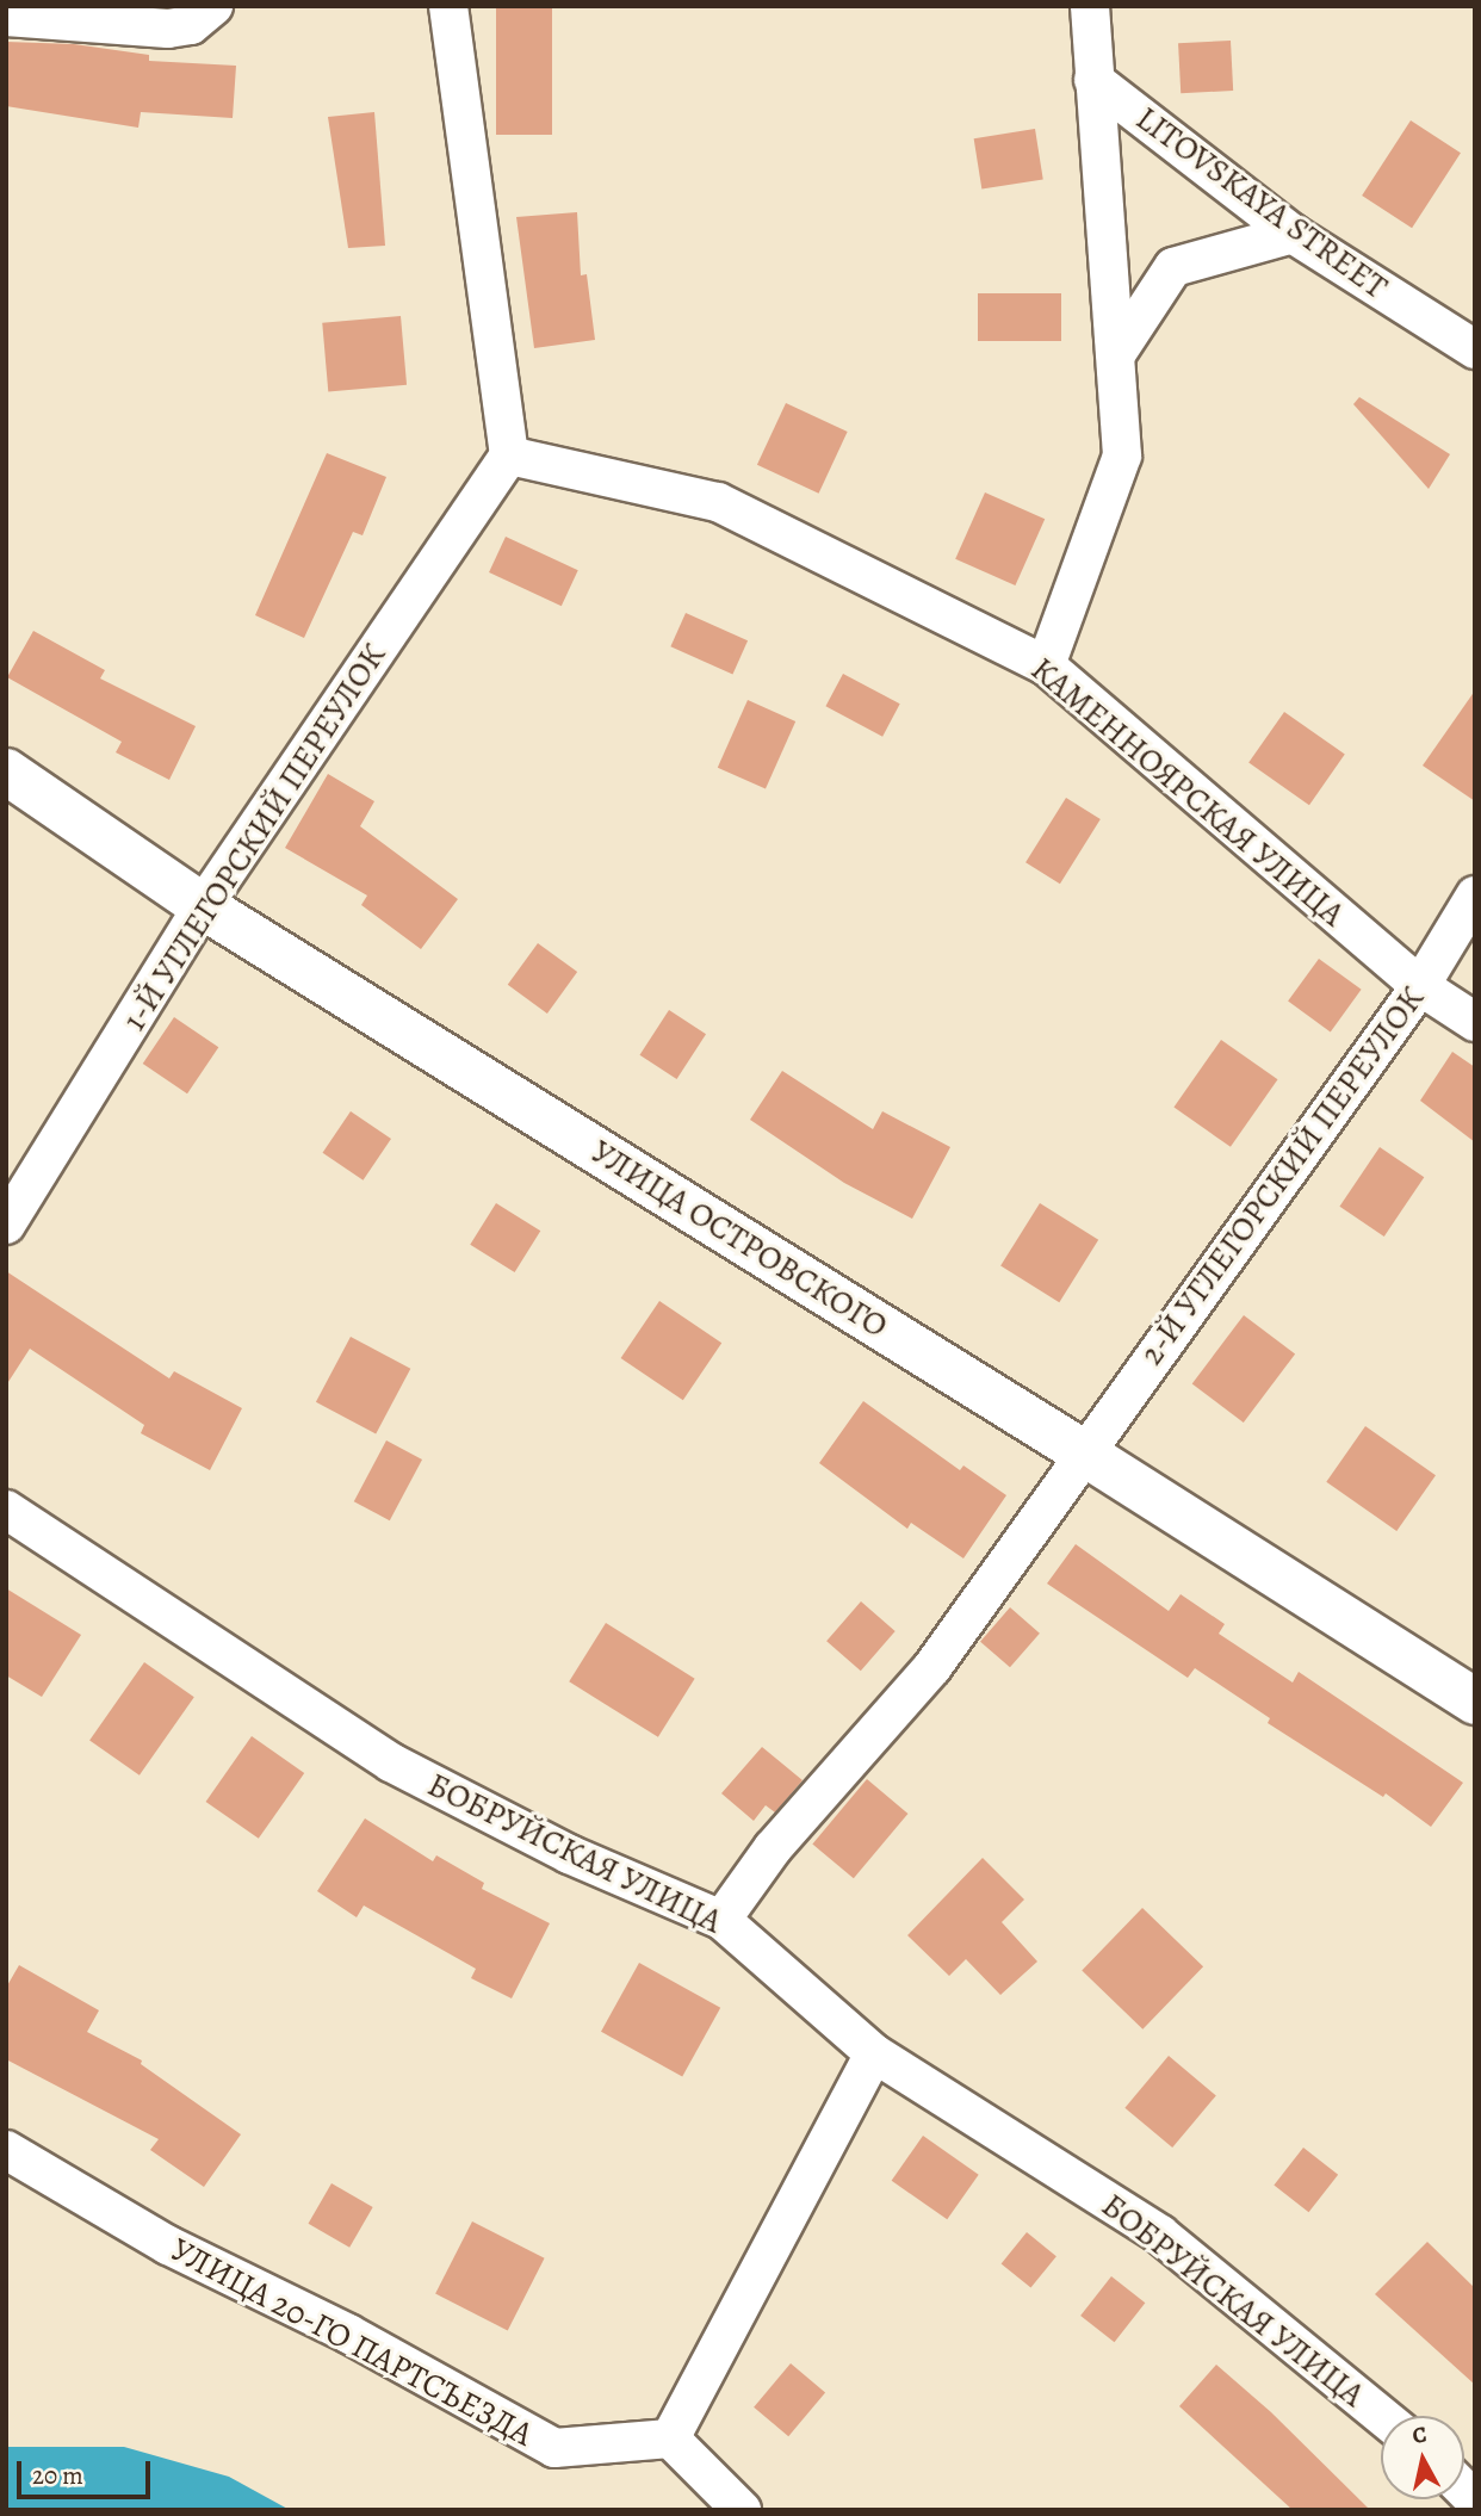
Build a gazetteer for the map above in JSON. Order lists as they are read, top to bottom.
{
  "streets": {
    "street": [
      "LITOVSKAYA STREET",
      "КАМЕННОЯРСКАЯ УЛИЦА",
      "1-Й УГЛЕГОРСКИЙ ПЕРЕУЛОК",
      "2-Й УГЛЕГОРСКИЙ ПЕРЕУЛОК",
      "УЛИЦА ОСТРОВСКОГО",
      "БОБРУЙСКАЯ УЛИЦА",
      "УЛИЦА 20-ГО ПАРТСЪЕЗДА"
    ]
  },
  "crossings": [
    ["КАМЕННОЯРСКАЯ УЛИЦА", "1-Й УГЛЕГОРСКИЙ ПЕРЕУЛОК"],
    ["КАМЕННОЯРСКАЯ УЛИЦА", "2-Й УГЛЕГОРСКИЙ ПЕРЕУЛОК"],
    ["1-Й УГЛЕГОРСКИЙ ПЕРЕУЛОК", "УЛИЦА ОСТРОВСКОГО"],
    ["2-Й УГЛЕГОРСКИЙ ПЕРЕУЛОК", "УЛИЦА ОСТРОВСКОГО"],
    ["2-Й УГЛЕГОРСКИЙ ПЕРЕУЛОК", "БОБРУЙСКАЯ УЛИЦА"]
  ],
  "scale_bar": "20 m",
  "north": "top"
}
